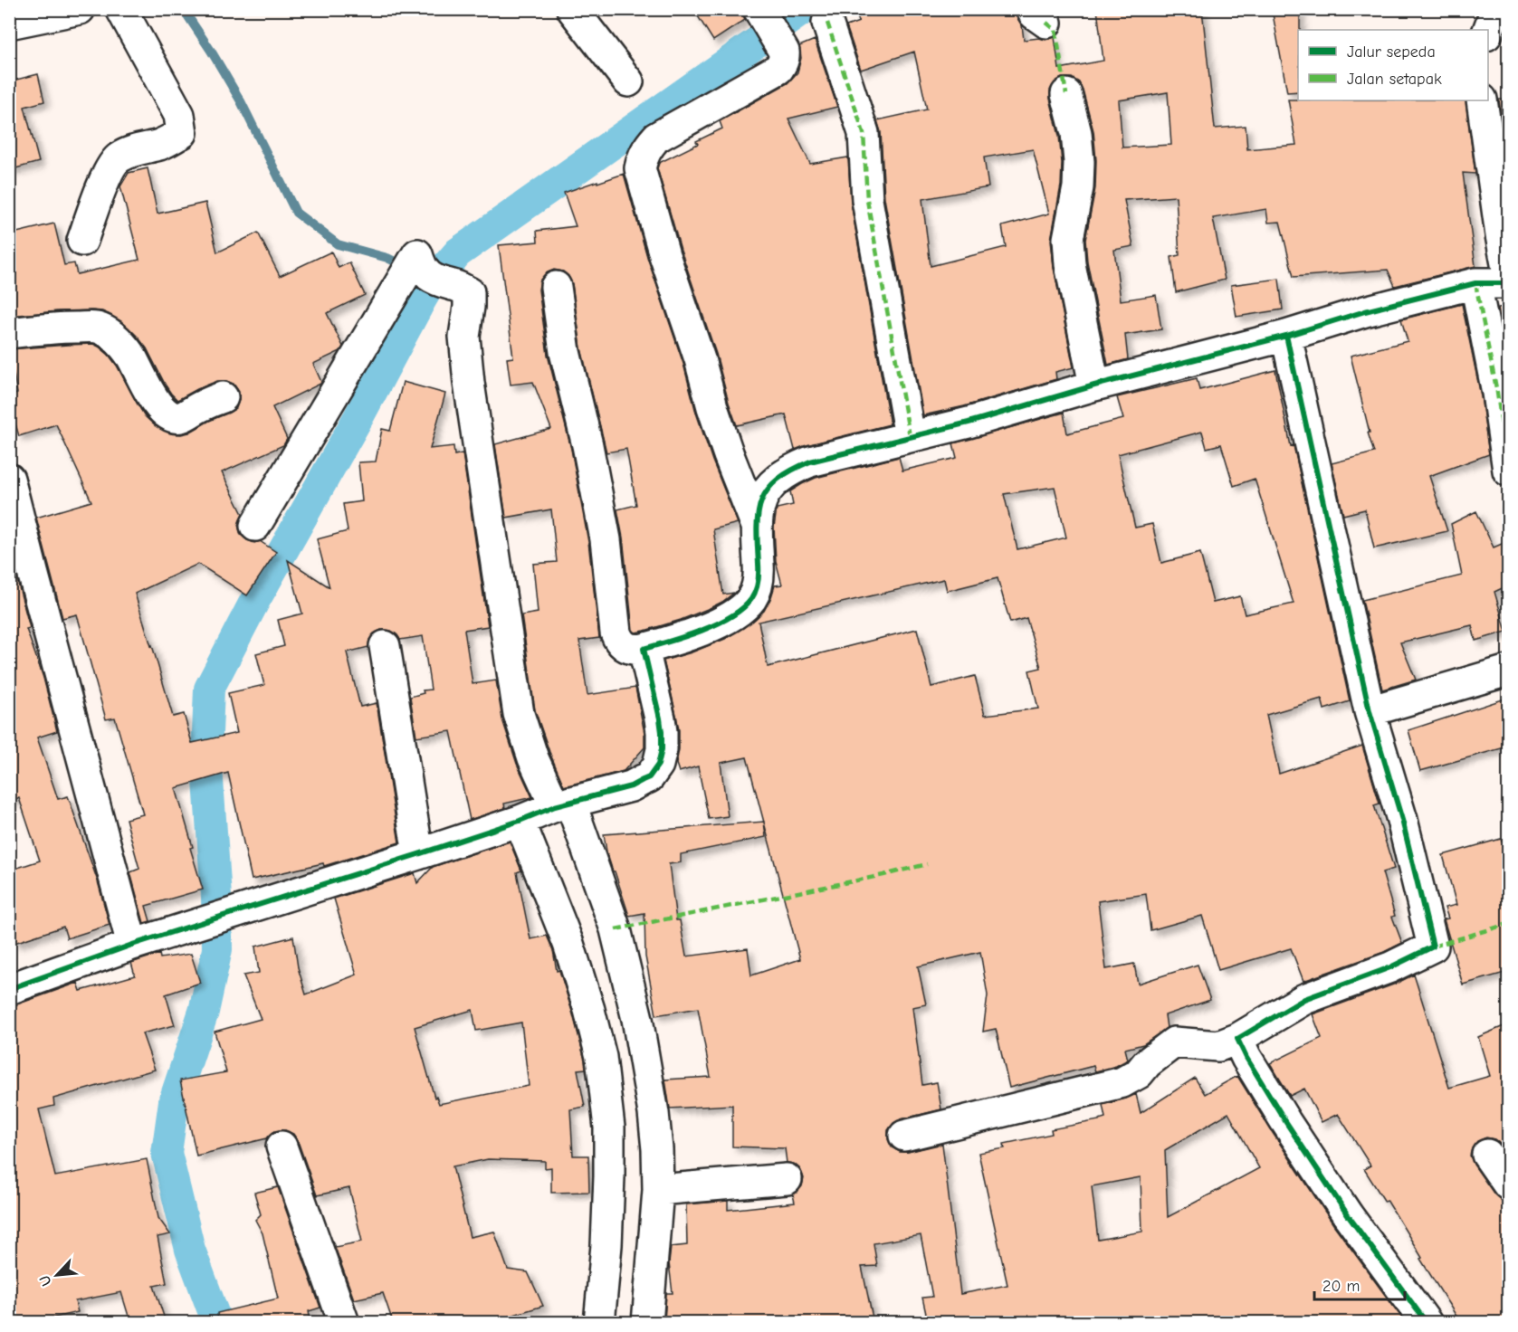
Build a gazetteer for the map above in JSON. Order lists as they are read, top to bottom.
{
  "legend": ["Jalur sepeda", "Jalan setapak"],
  "scale_bar": "20 m",
  "north": "bottom left"
}
